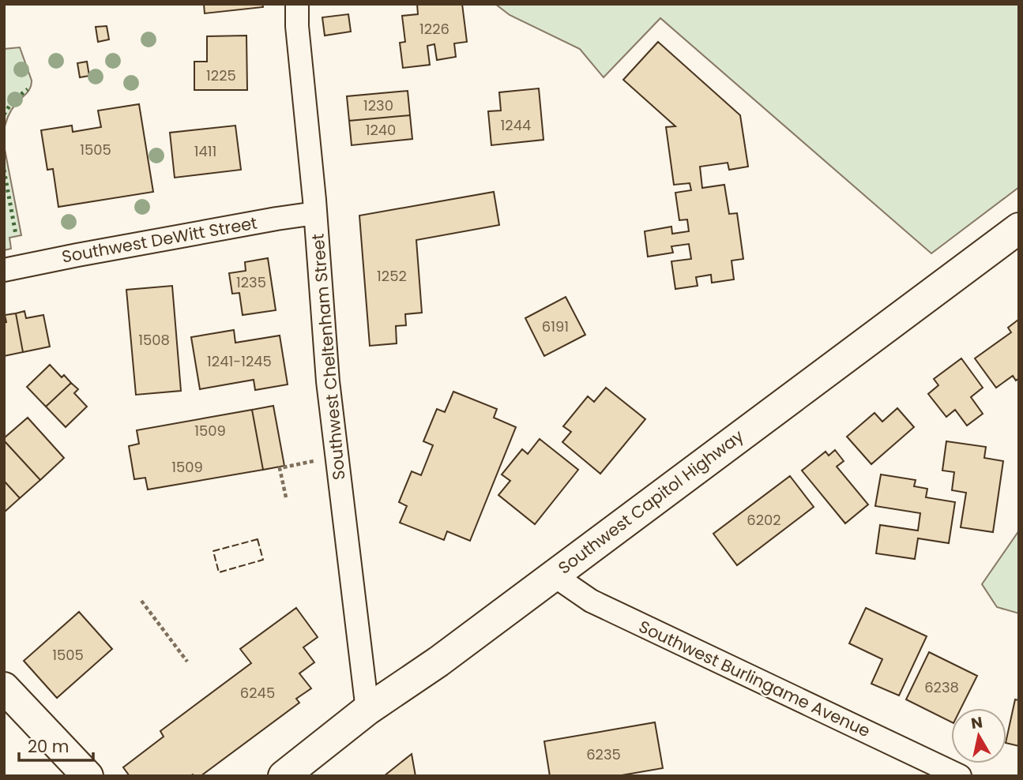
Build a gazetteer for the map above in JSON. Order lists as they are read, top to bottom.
{
  "streets": {
    "main road": ["Southwest Capitol Highway"],
    "street": ["Southwest DeWitt Street", "Southwest Cheltenham Street", "Southwest Burlingame Avenue"]
  },
  "crossings": [
    ["Southwest DeWitt Street", "Southwest Cheltenham Street"],
    ["Southwest Cheltenham Street", "Southwest Capitol Highway"],
    ["Southwest Capitol Highway", "Southwest Burlingame Avenue"]
  ],
  "house_numbers": [
    "1226",
    "1225",
    "1230",
    "1244",
    "1240",
    "1505",
    "1411",
    "1252",
    "1235",
    "6191",
    "1508",
    "1241-1245",
    "1509",
    "1509",
    "6202",
    "1505",
    "6238",
    "6245",
    "6235"
  ],
  "scale_bar": "20 m",
  "north": "top"
}
